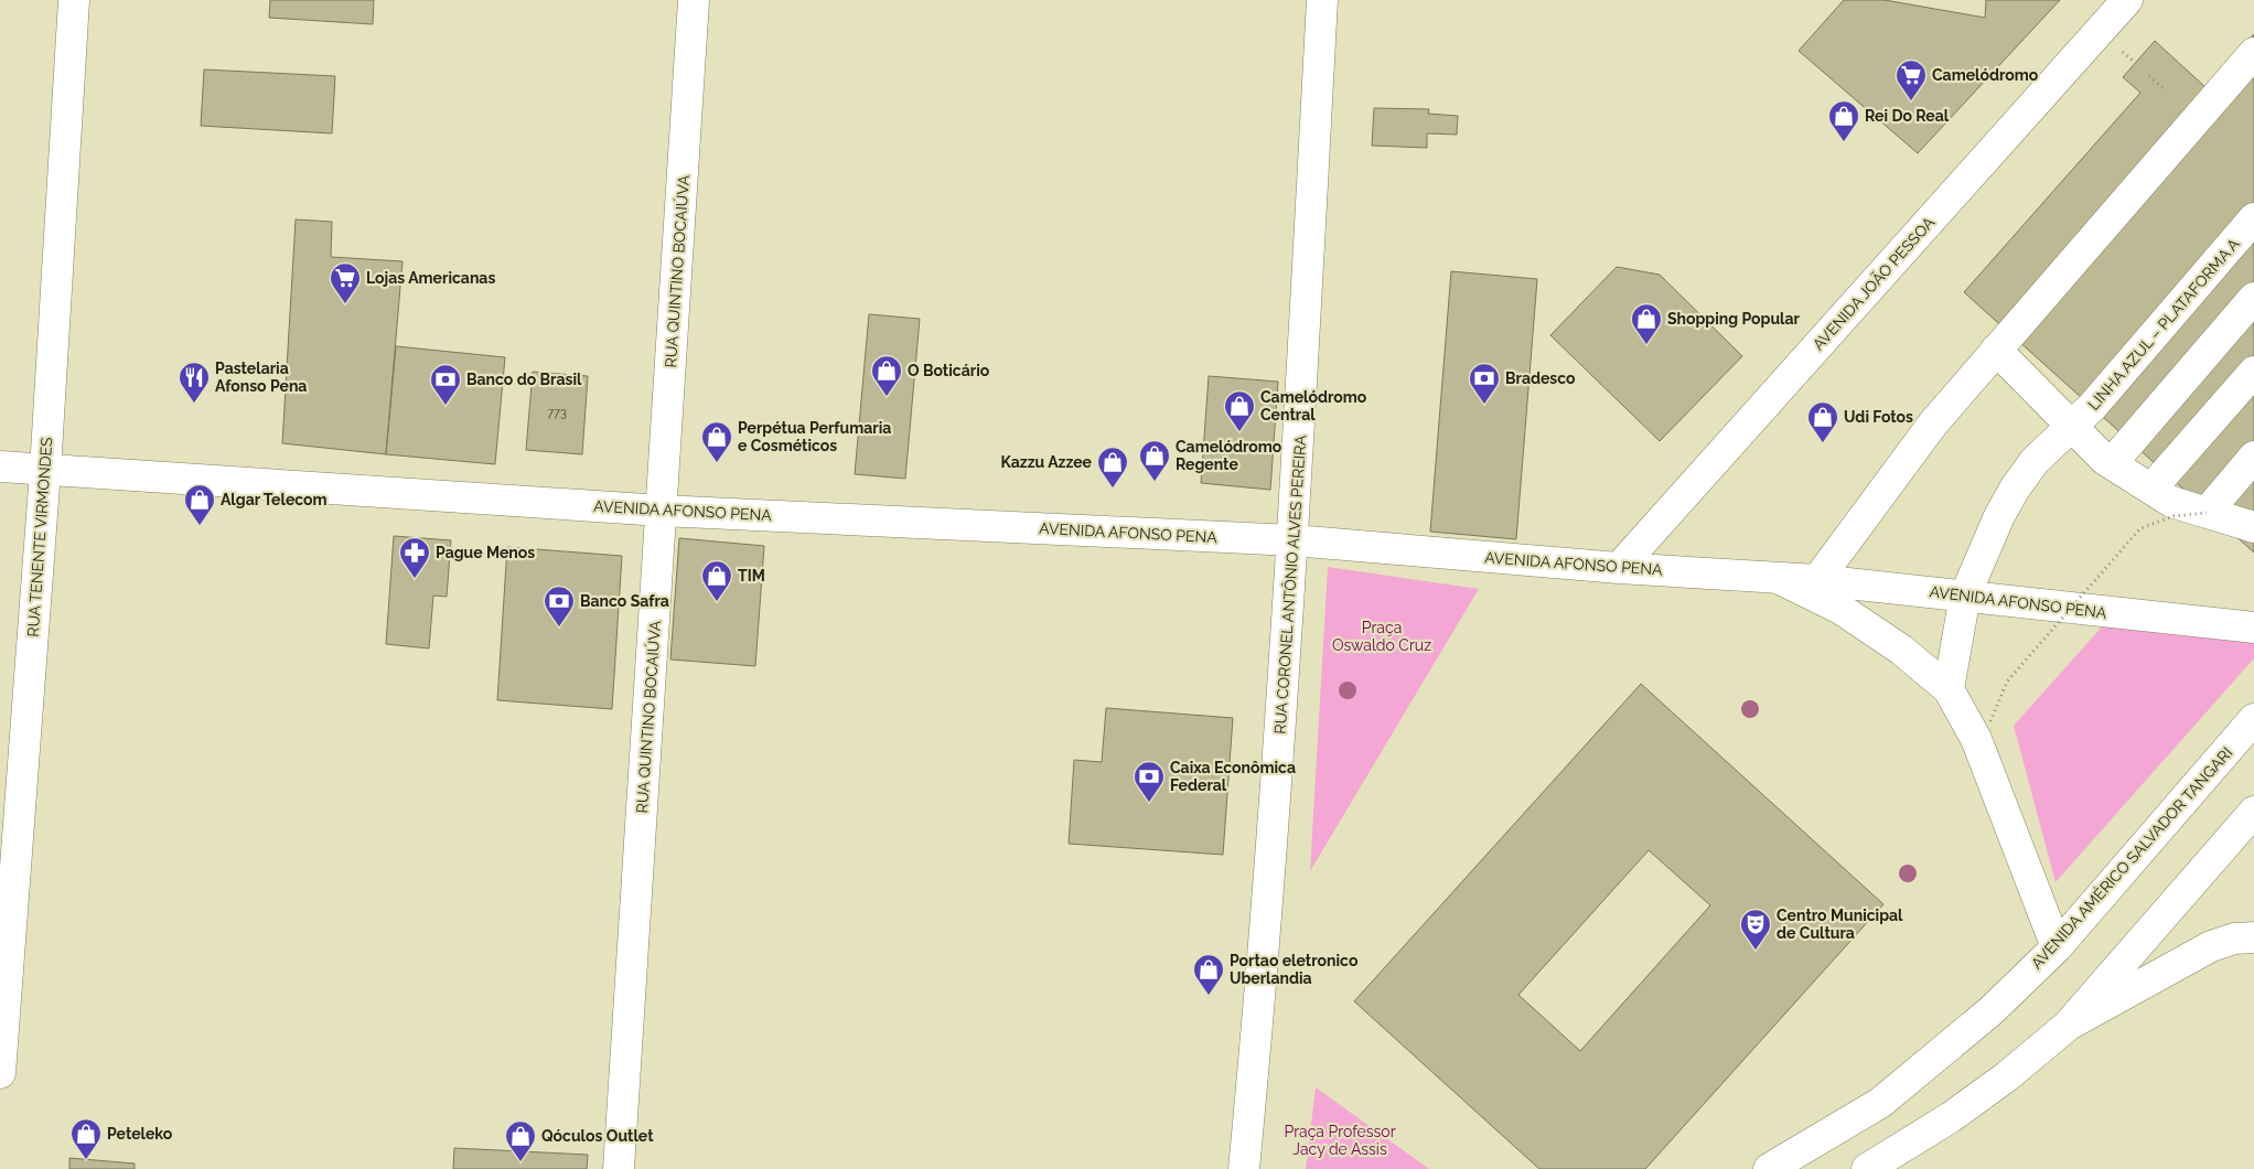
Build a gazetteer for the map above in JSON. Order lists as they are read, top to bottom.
{
  "streets": {
    "street": [
      "RUA QUINTINO BOCAIÚVA",
      "AVENIDA JOÃO PESSOA",
      "LINHA AZUL – PLATAFORMA A",
      "AVENIDA AFONSO PENA",
      "RUA TENENTE VIRMONDES",
      "RUA CORONEL ANTÔNIO ALVES PEREIRA",
      "AVENIDA AMÉRICO SALVADOR TANGARI"
    ]
  },
  "crossings": [
    ["RUA QUINTINO BOCAIÚVA", "AVENIDA AFONSO PENA"],
    ["AVENIDA JOÃO PESSOA", "AVENIDA AFONSO PENA"],
    ["LINHA AZUL – PLATAFORMA A", "AVENIDA AFONSO PENA"],
    ["AVENIDA AFONSO PENA", "RUA TENENTE VIRMONDES"],
    ["AVENIDA AFONSO PENA", "RUA CORONEL ANTÔNIO ALVES PEREIRA"]
  ],
  "parks": ["Praça Oswaldo Cruz", "Praça Professor Jacy de Assis"],
  "places": {
    "supermarket": ["Camelódromo", "Lojas Americanas"],
    "shop": [
      "Rei Do Real",
      "Shopping Popular",
      "O Boticário",
      "Camelódromo Central",
      "Udi Fotos",
      "Perpétua Perfumaria e Cosméticos",
      "Camelódromo Regente",
      "Kazzu Azzee",
      "Algar Telecom",
      "TIM",
      "Portao eletronico Uberlandia",
      "Peteleko",
      "Qóculos Outlet"
    ],
    "restaurant": ["Pastelaria Afonso Pena"],
    "bank": [
      "Bradesco",
      "Banco do Brasil",
      "Banco Safra",
      "Caixa Econômica Federal"
    ],
    "pharmacy": ["Pague Menos"],
    "theatre": ["Centro Municipal de Cultura"]
  },
  "house_numbers": ["773"]
}
